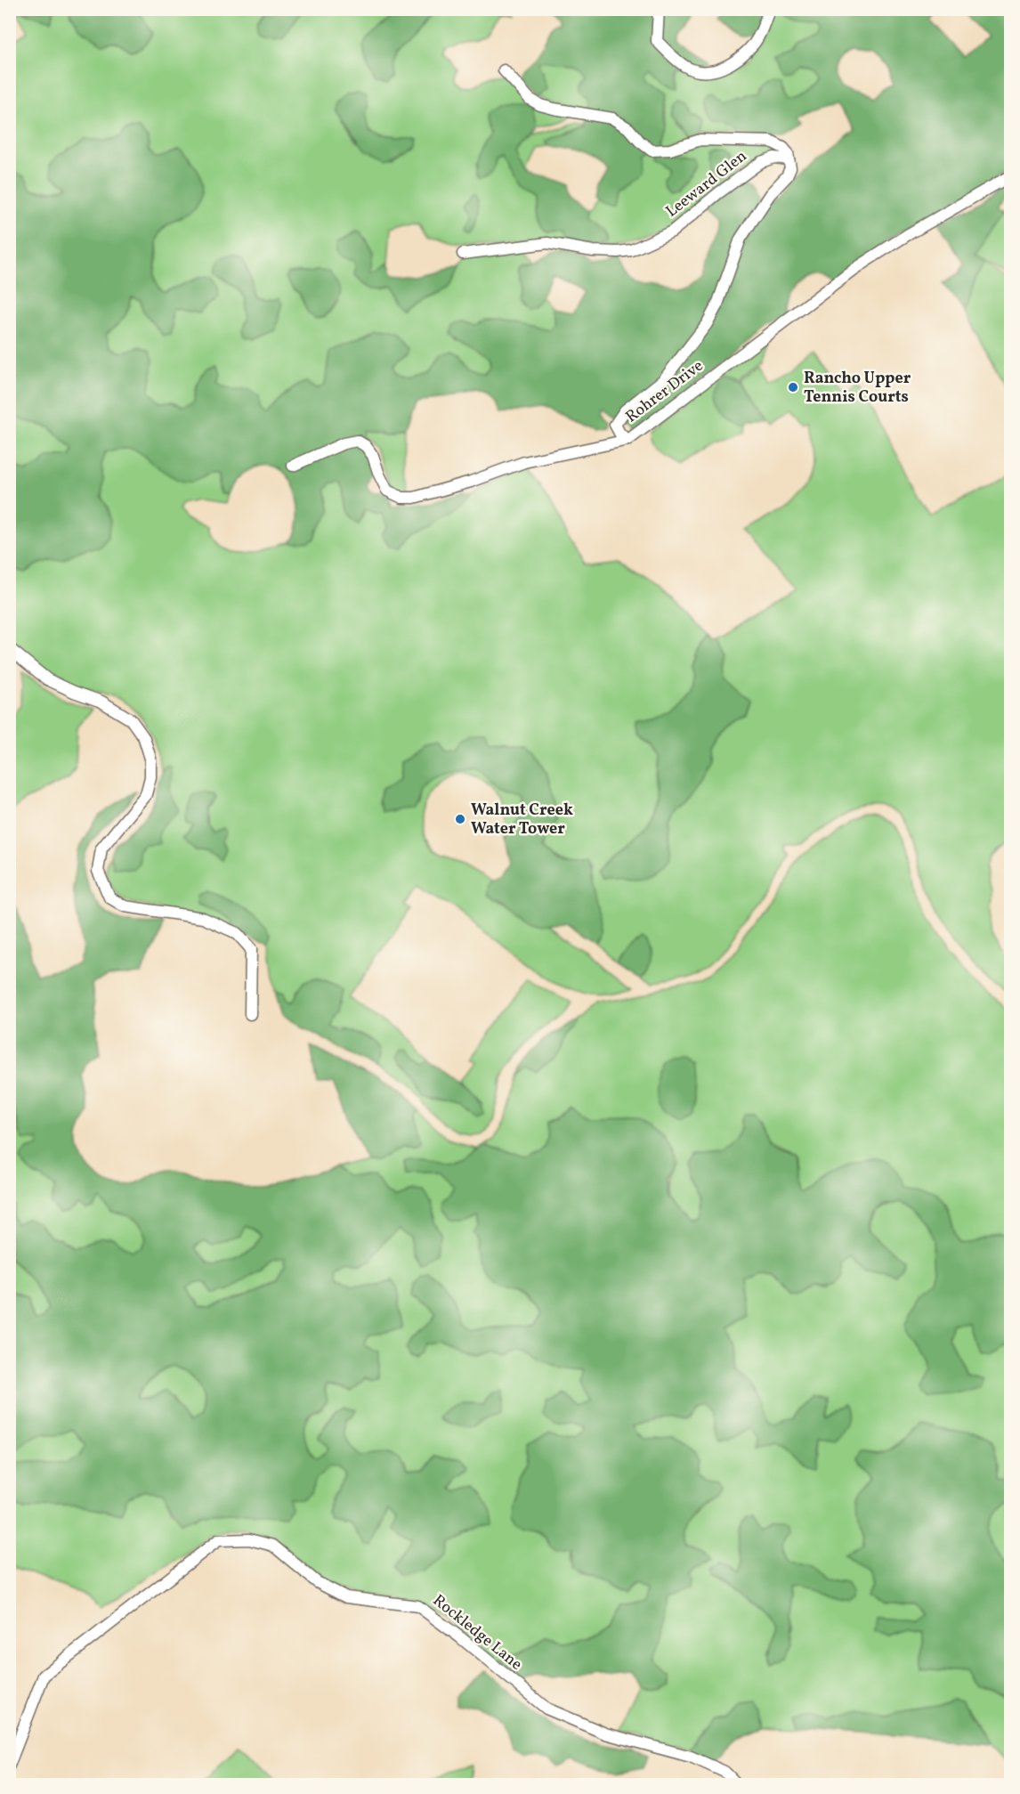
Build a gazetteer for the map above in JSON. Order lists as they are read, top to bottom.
{
  "streets": {
    "street": ["Leeward Glen", "Rohrer Drive", "Rockledge Lane"]
  },
  "places": ["Rancho Upper Tennis Courts", "Walnut Creek Water Tower"]
}
